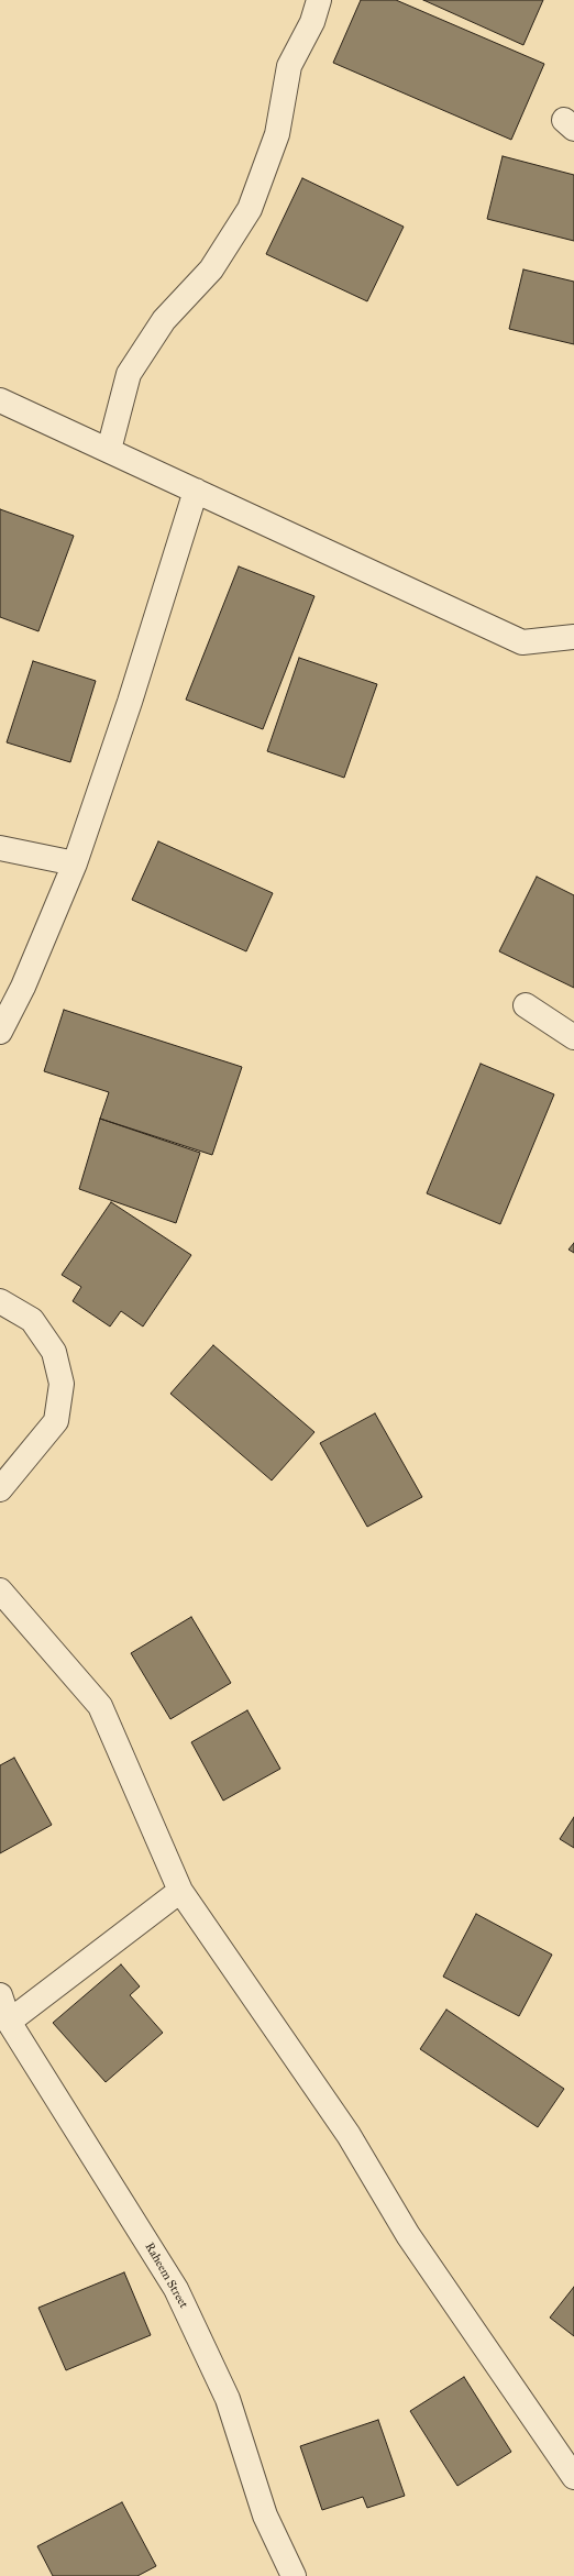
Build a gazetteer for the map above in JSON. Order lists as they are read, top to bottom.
{
  "streets": {
    "street": ["Raheem Street"]
  }
}
